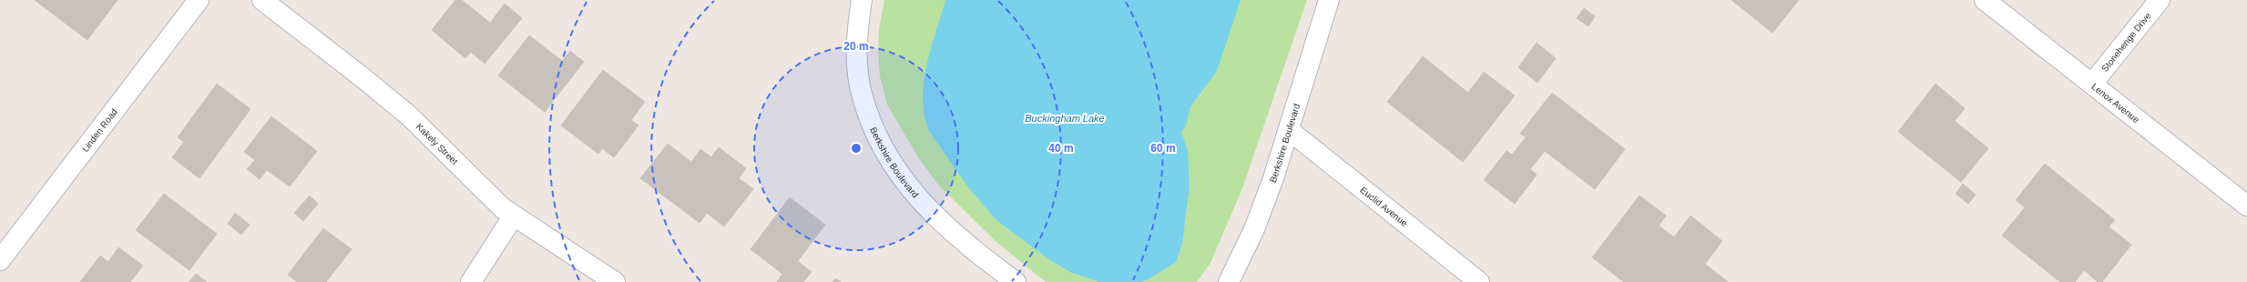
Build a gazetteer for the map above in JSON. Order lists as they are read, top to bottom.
{
  "streets": {
    "street": [
      "Stonehenge Drive",
      "Lenox Avenue",
      "Linden Road",
      "Kakely Street",
      "Berkshire Boulevard",
      "Euclid Avenue"
    ]
  },
  "crossings": [
    ["Stonehenge Drive", "Lenox Avenue"],
    ["Berkshire Boulevard", "Euclid Avenue"]
  ],
  "water": ["Buckingham Lake"],
  "rings": ["20 m", "40 m", "60 m"]
}
